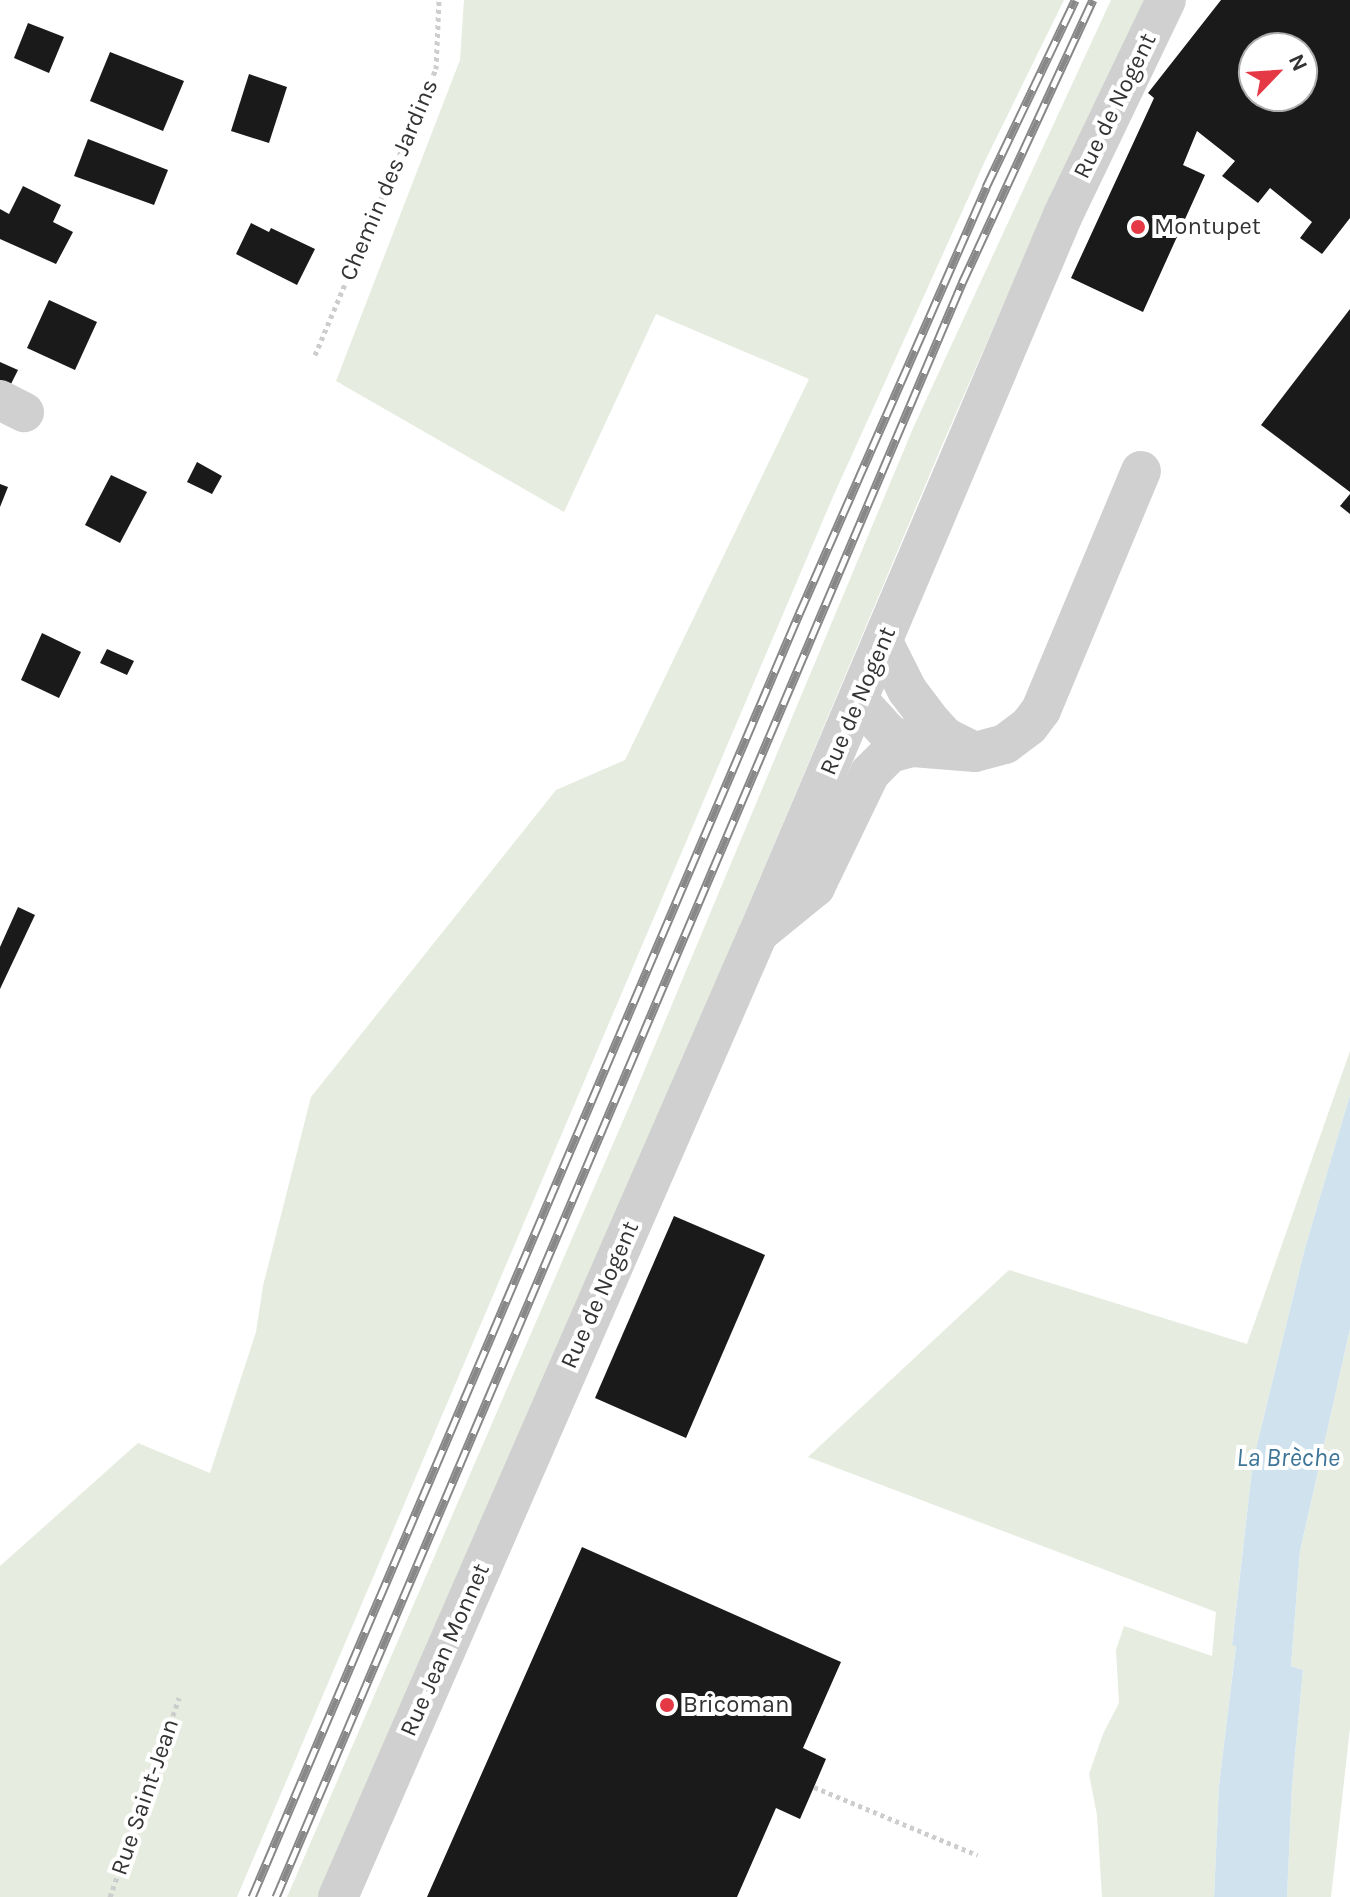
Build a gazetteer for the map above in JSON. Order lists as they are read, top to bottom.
{
  "streets": {
    "street": ["Rue de Nogent", "Rue Jean Monnet"],
    "path": ["Chemin des Jardins", "Rue Saint-Jean"]
  },
  "crossings": [
    ["Rue de Nogent", "Rue Jean Monnet"]
  ],
  "water": ["La Brèche"],
  "places": ["Montupet", "Bricoman"],
  "north": "top right"
}
